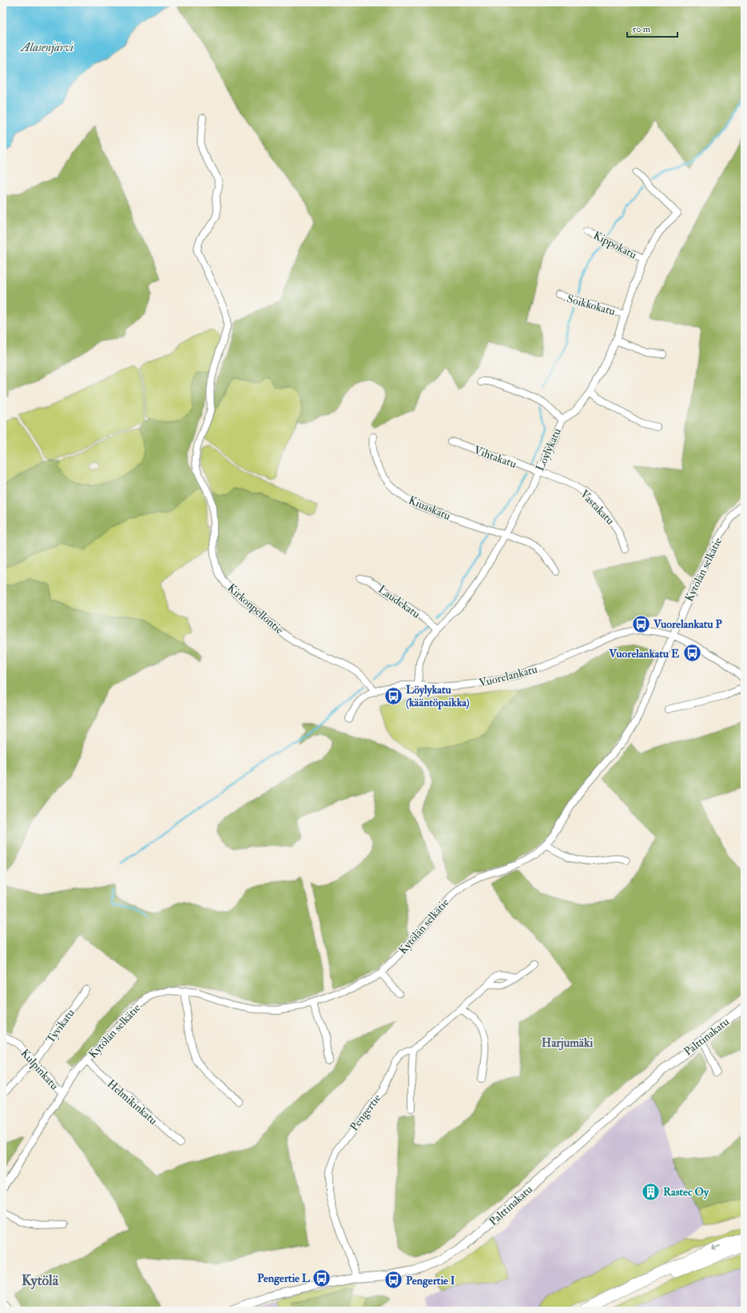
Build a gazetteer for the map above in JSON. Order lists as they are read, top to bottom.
{
  "streets": {
    "street": [
      "Kippokatu",
      "Soikkokatu",
      "Löylykatu",
      "Vihtakatu",
      "Vastakatu",
      "Kiuaskatu",
      "Kytölän selkätie",
      "Laudekatu",
      "Kirkonpellontie",
      "Vuorelankatu",
      "Tyvikatu",
      "Palttinakatu",
      "Kulpinkatu",
      "Helmikinkatu",
      "Pengertie"
    ]
  },
  "crossings": [
    ["Kippokatu", "Löylykatu"],
    ["Soikkokatu", "Löylykatu"],
    ["Löylykatu", "Vihtakatu"],
    ["Löylykatu", "Vastakatu"],
    ["Löylykatu", "Kiuaskatu"],
    ["Löylykatu", "Laudekatu"],
    ["Löylykatu", "Vuorelankatu"],
    ["Vihtakatu", "Vastakatu"],
    ["Kytölän selkätie", "Vuorelankatu"],
    ["Kytölän selkätie", "Kulpinkatu"],
    ["Kytölän selkätie", "Helmikinkatu"],
    ["Kirkonpellontie", "Vuorelankatu"],
    ["Tyvikatu", "Kulpinkatu"],
    ["Palttinakatu", "Pengertie"]
  ],
  "districts": ["Harjumäki", "Kytölä"],
  "water": ["Alasenjärvi"],
  "places": {
    "bus stop": [
      "Vuorelankatu P",
      "Vuorelankatu E",
      "Löylykatu (kääntöpaikka)",
      "Pengertie L",
      "Pengertie I"
    ],
    "building": ["Rastec Oy"]
  },
  "scale_bar": "50 m"
}
